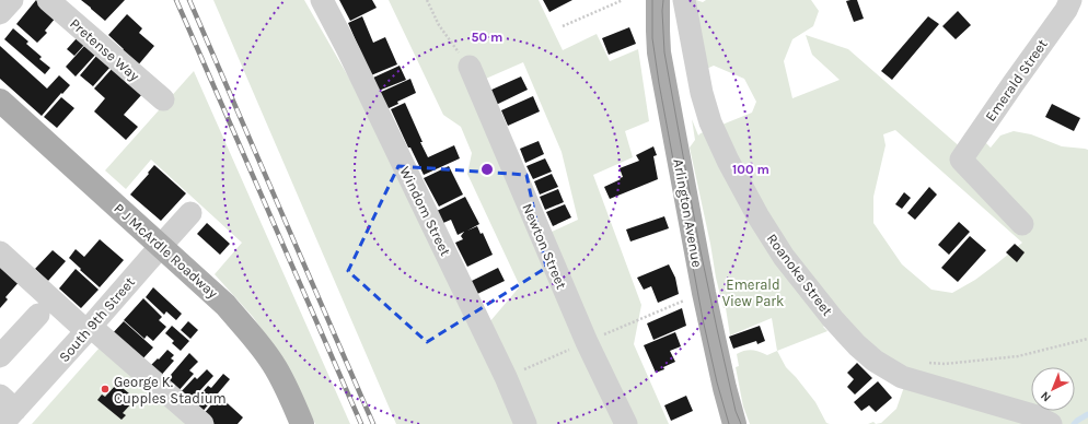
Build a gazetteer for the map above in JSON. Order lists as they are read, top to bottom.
{
  "streets": {
    "main road": ["Arlington Avenue", "P J McArdle Roadway"],
    "street": [
      "Pretense Way",
      "Emerald Street",
      "Windom Street",
      "Newton Street",
      "Roanoke Street",
      "South 9th Street"
    ]
  },
  "crossings": [
    ["P J McArdle Roadway", "South 9th Street"]
  ],
  "parks": ["Emerald View Park"],
  "places": ["George K. Cupples Stadium"],
  "north": "bottom left",
  "rings": ["50 m", "100 m"]
}
